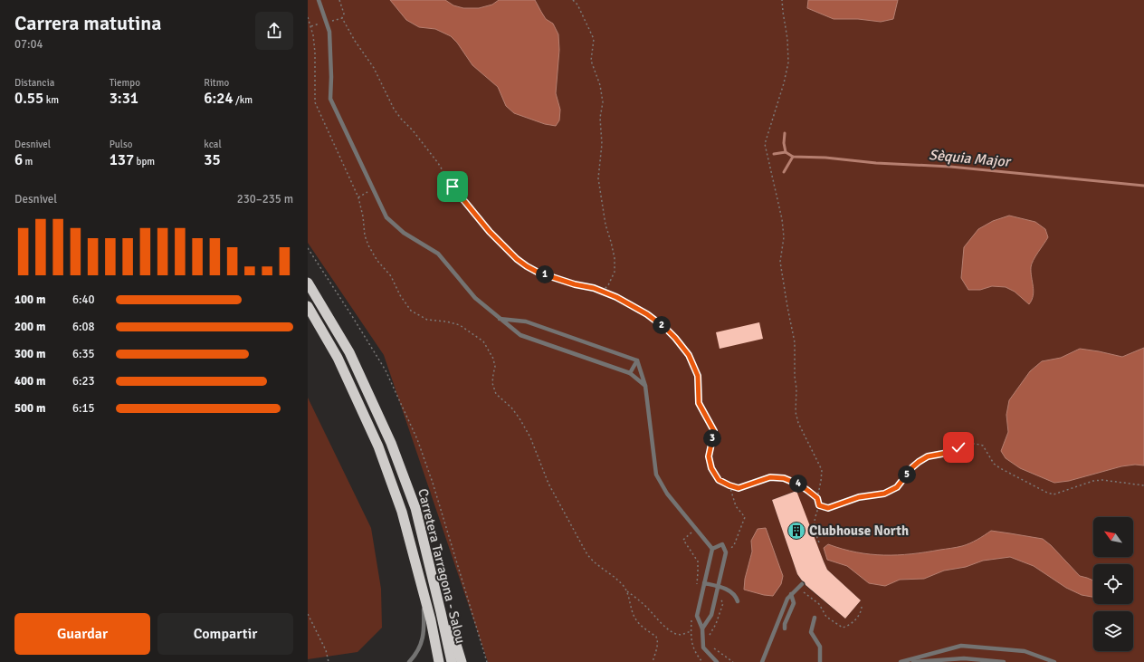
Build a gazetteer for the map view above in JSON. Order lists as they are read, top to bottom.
{
  "streets": {
    "highway": ["Carretera Tarragona - Salou"]
  },
  "water": ["Sèquia Major"],
  "places": {
    "building": ["Clubhouse North"]
  },
  "north": "top left",
  "page": {
    "heading": ["Carrera matutina", "07:04"],
    "stats": [
      ["Distancia", "0.55 km"],
      ["Tiempo", "3:31"],
      ["Ritmo", "6:24 /km"],
      ["Desnivel", "6 m"],
      ["Pulso", "137 bpm"],
      ["kcal", "35"]
    ],
    "chart": ["Desnivel", "230–235 m"],
    "pins": [
      "1",
      "2",
      "3",
      "5",
      "4"
    ],
    "list": [
      {
        "name": "100 m",
        "note": "6:40"
      },
      {
        "name": "200 m",
        "note": "6:08"
      },
      {
        "name": "300 m",
        "note": "6:35"
      },
      {
        "name": "400 m",
        "note": "6:23"
      },
      {
        "name": "500 m",
        "note": "6:15"
      }
    ],
    "buttons": ["Guardar", "Compartir"]
  }
}
